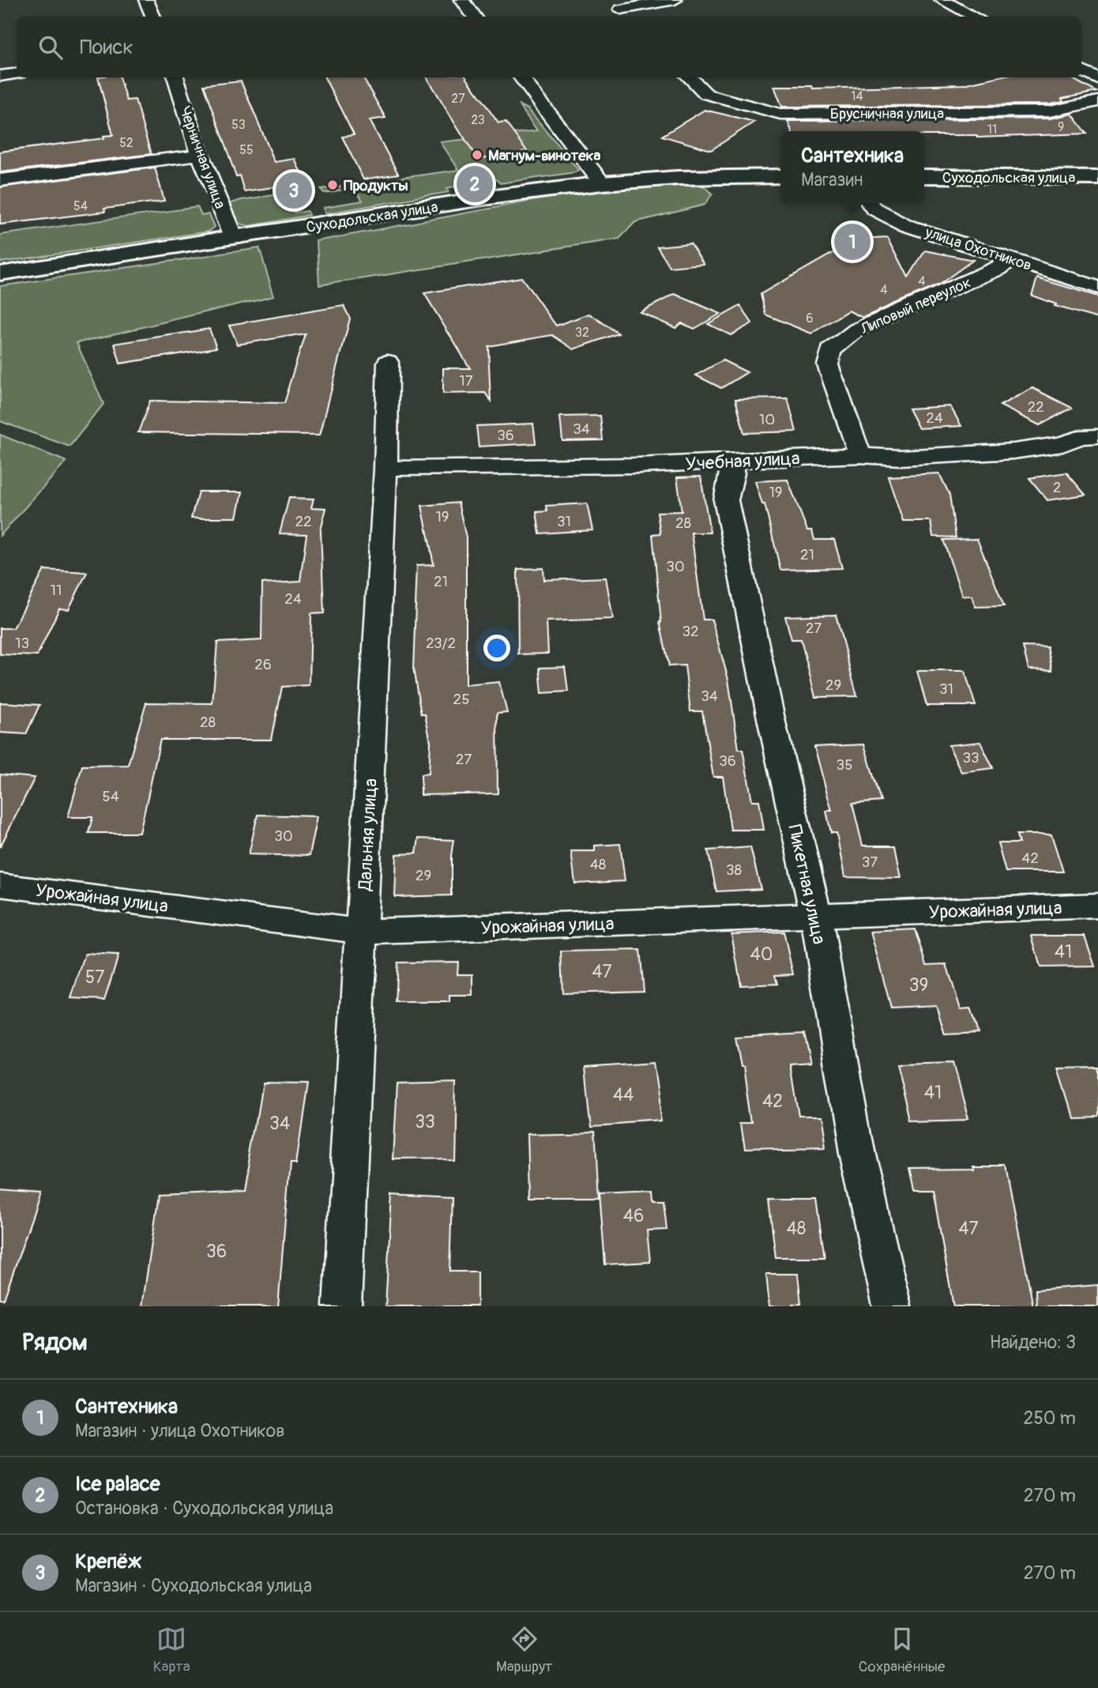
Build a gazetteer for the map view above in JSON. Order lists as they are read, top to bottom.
{
  "streets": {
    "main road": ["Суходольская улица"],
    "street": [
      "Брусничная улица",
      "Черничная улица",
      "улица Охотников",
      "Липовый переулок",
      "Учебная улица",
      "Дальняя улица",
      "Пикетная улица",
      "Урожайная улица"
    ]
  },
  "crossings": [
    ["Черничная улица", "Суходольская улица"],
    ["улица Охотников", "Липовый переулок"],
    ["Липовый переулок", "Учебная улица"],
    ["Учебная улица", "Дальняя улица"],
    ["Учебная улица", "Пикетная улица"],
    ["Дальняя улица", "Урожайная улица"],
    ["Пикетная улица", "Урожайная улица"]
  ],
  "places": ["Магнум-винотека", "Продукты"],
  "house_numbers": [
    "14",
    "27",
    "23",
    "53",
    "9",
    "11",
    "52",
    "55",
    "54",
    "4",
    "4",
    "6",
    "32",
    "17",
    "22",
    "24",
    "10",
    "34",
    "36",
    "2",
    "19",
    "19",
    "22",
    "31",
    "28",
    "21",
    "30",
    "21",
    "11",
    "24",
    "27",
    "32",
    "13",
    "23/2",
    "26",
    "29",
    "31",
    "34",
    "25",
    "28",
    "33",
    "27",
    "36",
    "35",
    "54",
    "30",
    "42",
    "37",
    "48",
    "38",
    "29",
    "41",
    "40",
    "47",
    "57",
    "39",
    "41",
    "44",
    "42",
    "33",
    "34",
    "46",
    "48",
    "47",
    "36"
  ],
  "page": {
    "search": "Поиск",
    "popup": ["Сантехника", "Магазин"],
    "pins": ["2", "3", "1"],
    "heading": ["Рядом", "Найдено: 3"],
    "list": [
      {
        "mark": "1",
        "name": "Сантехника",
        "note": "Магазин · улица Охотников",
        "value": "250 m"
      },
      {
        "mark": "2",
        "name": "Ice palace",
        "note": "Остановка · Суходольская улица",
        "value": "270 m"
      },
      {
        "mark": "3",
        "name": "Крепёж",
        "note": "Магазин · Суходольская улица",
        "value": "270 m"
      }
    ],
    "nav": ["Карта", "Маршрут", "Сохранённые"]
  }
}
